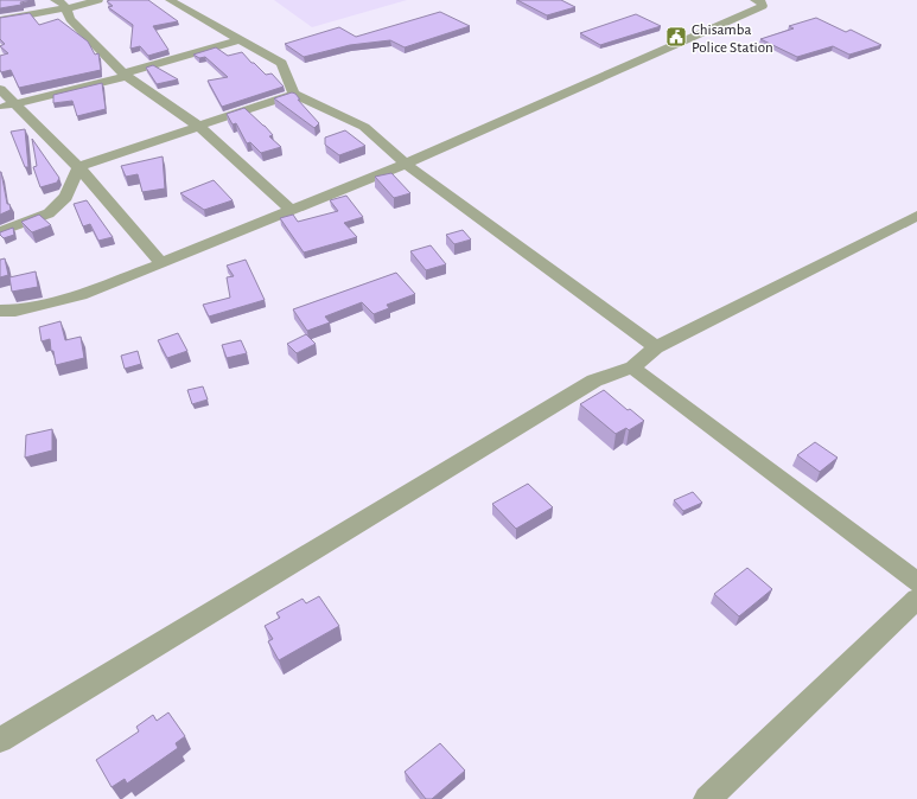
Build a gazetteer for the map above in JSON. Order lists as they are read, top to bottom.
{
  "places": {
    "public building": ["Chisamba Police Station"]
  }
}
